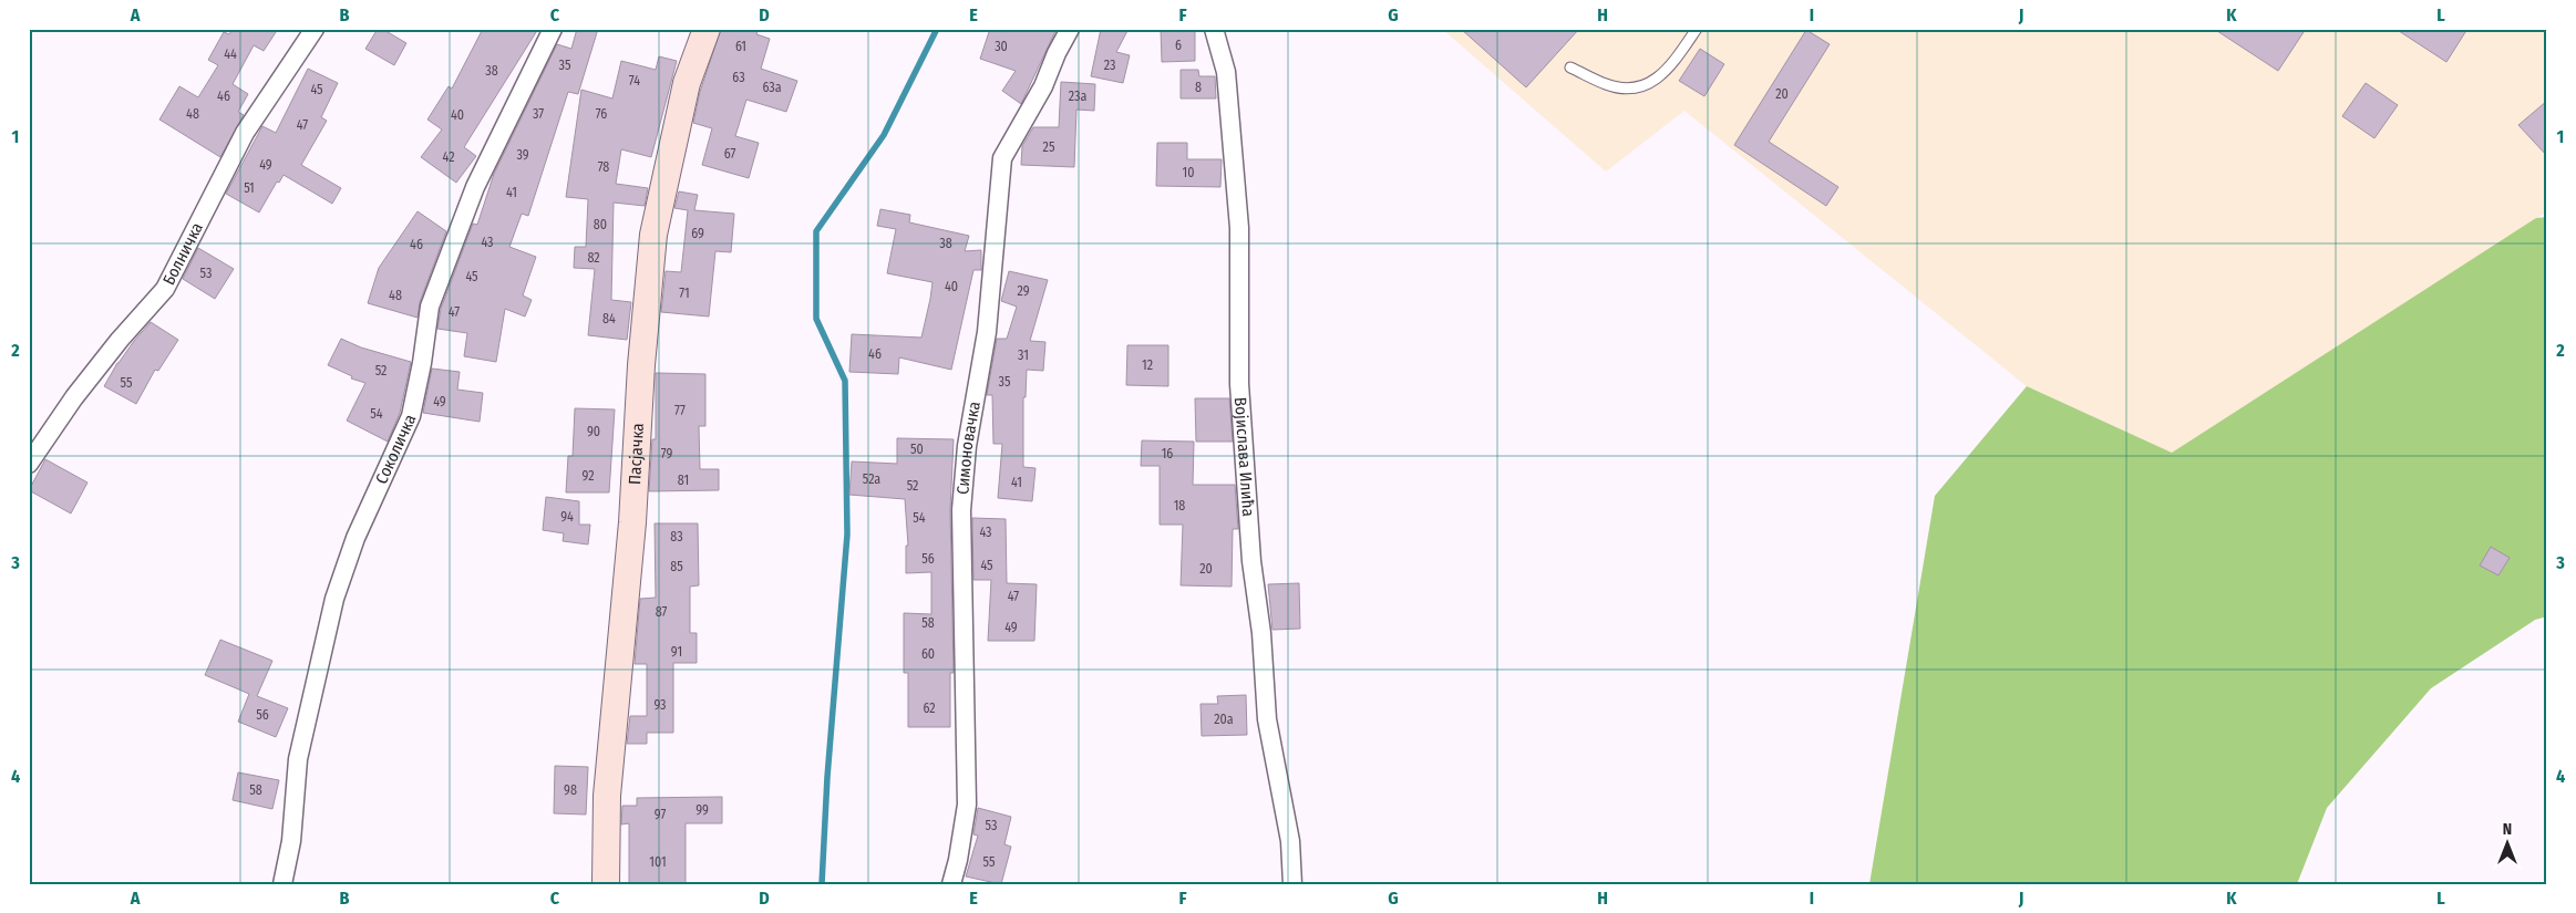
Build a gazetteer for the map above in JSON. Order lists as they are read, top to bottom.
{
  "streets": {
    "main road": ["Пасјачка"],
    "street": [
      "Болничка",
      "Симоновачка",
      "Соколичка",
      "Војислава Илића"
    ]
  },
  "house_numbers": [
    "6",
    "61",
    "30",
    "44",
    "35",
    "23",
    "38",
    "63",
    "74",
    "63a",
    "8",
    "45",
    "20",
    "46",
    "23a",
    "48",
    "37",
    "76",
    "40",
    "47",
    "25",
    "67",
    "39",
    "42",
    "49",
    "78",
    "10",
    "51",
    "41",
    "80",
    "69",
    "43",
    "38",
    "46",
    "82",
    "53",
    "45",
    "40",
    "29",
    "71",
    "48",
    "47",
    "84",
    "46",
    "31",
    "12",
    "52",
    "35",
    "55",
    "49",
    "77",
    "54",
    "90",
    "50",
    "79",
    "16",
    "92",
    "52a",
    "81",
    "41",
    "52",
    "18",
    "94",
    "54",
    "43",
    "83",
    "56",
    "45",
    "85",
    "20",
    "47",
    "87",
    "58",
    "49",
    "91",
    "60",
    "93",
    "62",
    "56",
    "20a",
    "58",
    "98",
    "99",
    "97",
    "53",
    "101",
    "55"
  ],
  "north": "top",
  "grid": {
    "columns": [
      "A",
      "B",
      "C",
      "D",
      "E",
      "F",
      "G",
      "H",
      "I",
      "J",
      "K",
      "L"
    ],
    "rows": [
      "1",
      "2",
      "3",
      "4"
    ]
  }
}
